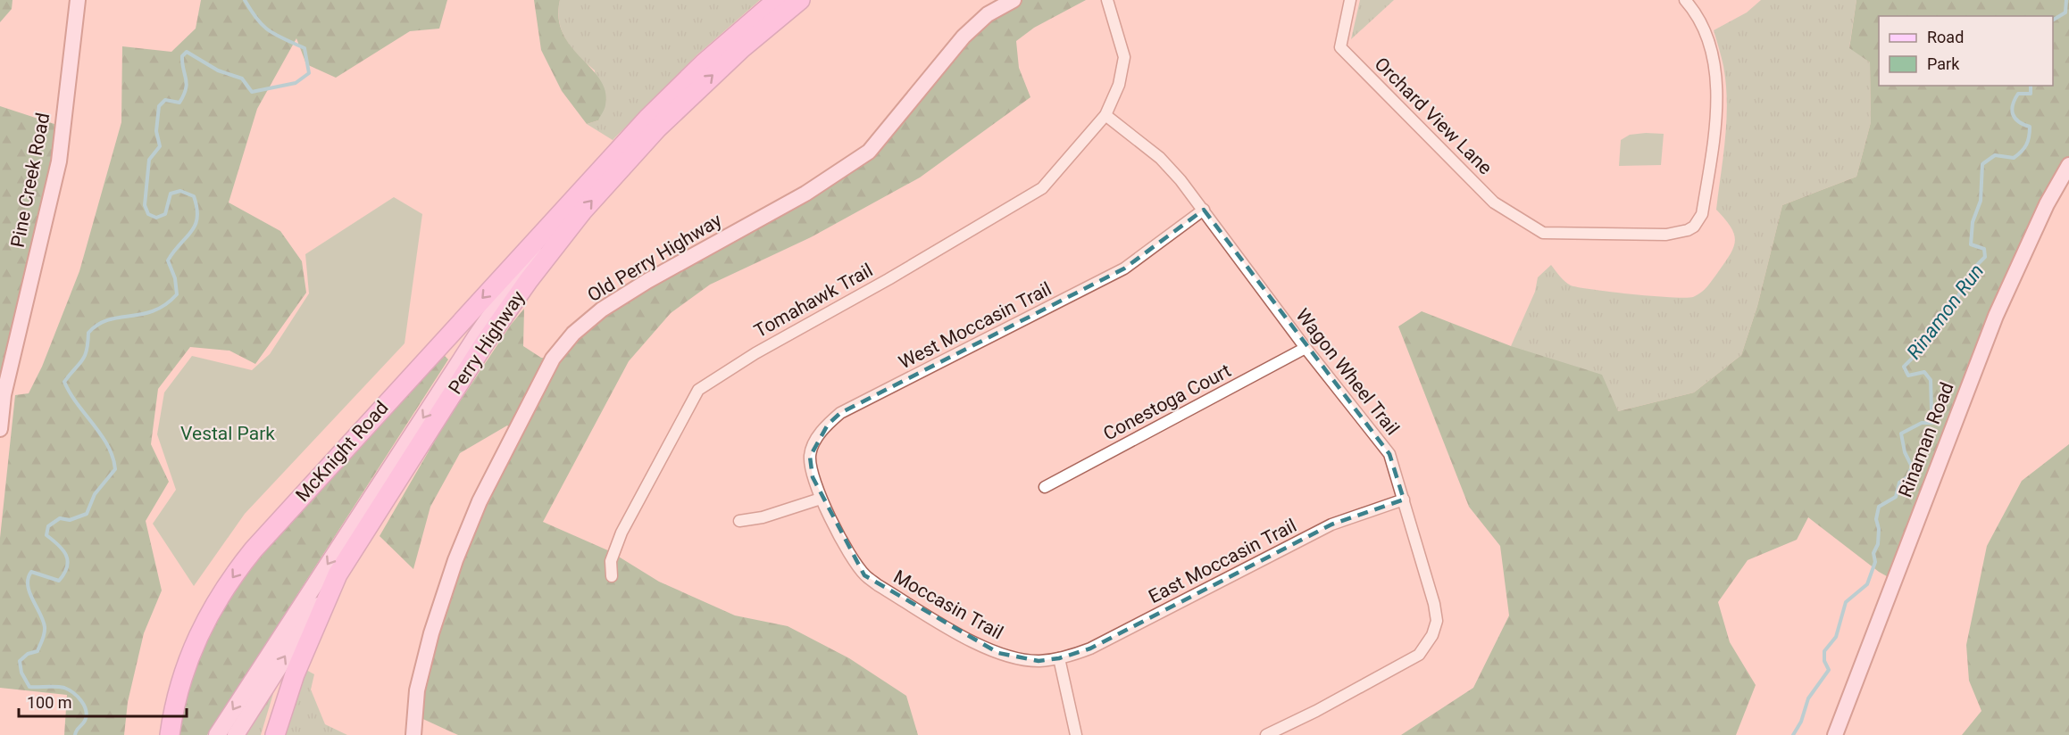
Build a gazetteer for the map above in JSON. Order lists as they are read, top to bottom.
{
  "streets": {
    "highway": ["Perry Highway", "McKnight Road"],
    "street": [
      "Orchard View Lane",
      "Pine Creek Road",
      "Old Perry Highway",
      "Tomahawk Trail",
      "West Moccasin Trail",
      "Wagon Wheel Trail",
      "Conestoga Court",
      "Rinaman Road",
      "East Moccasin Trail",
      "Moccasin Trail"
    ]
  },
  "crossings": [
    ["Tomahawk Trail", "Wagon Wheel Trail"],
    ["West Moccasin Trail", "Wagon Wheel Trail"],
    ["West Moccasin Trail", "Moccasin Trail"],
    ["Perry Highway", "McKnight Road"],
    ["Wagon Wheel Trail", "Conestoga Court"],
    ["Wagon Wheel Trail", "East Moccasin Trail"],
    ["East Moccasin Trail", "Moccasin Trail"]
  ],
  "one_way": ["McKnight Road"],
  "water": ["Rinamon Run"],
  "parks": ["Vestal Park"],
  "legend": ["Road", "Park"],
  "scale_bar": "100 m"
}
